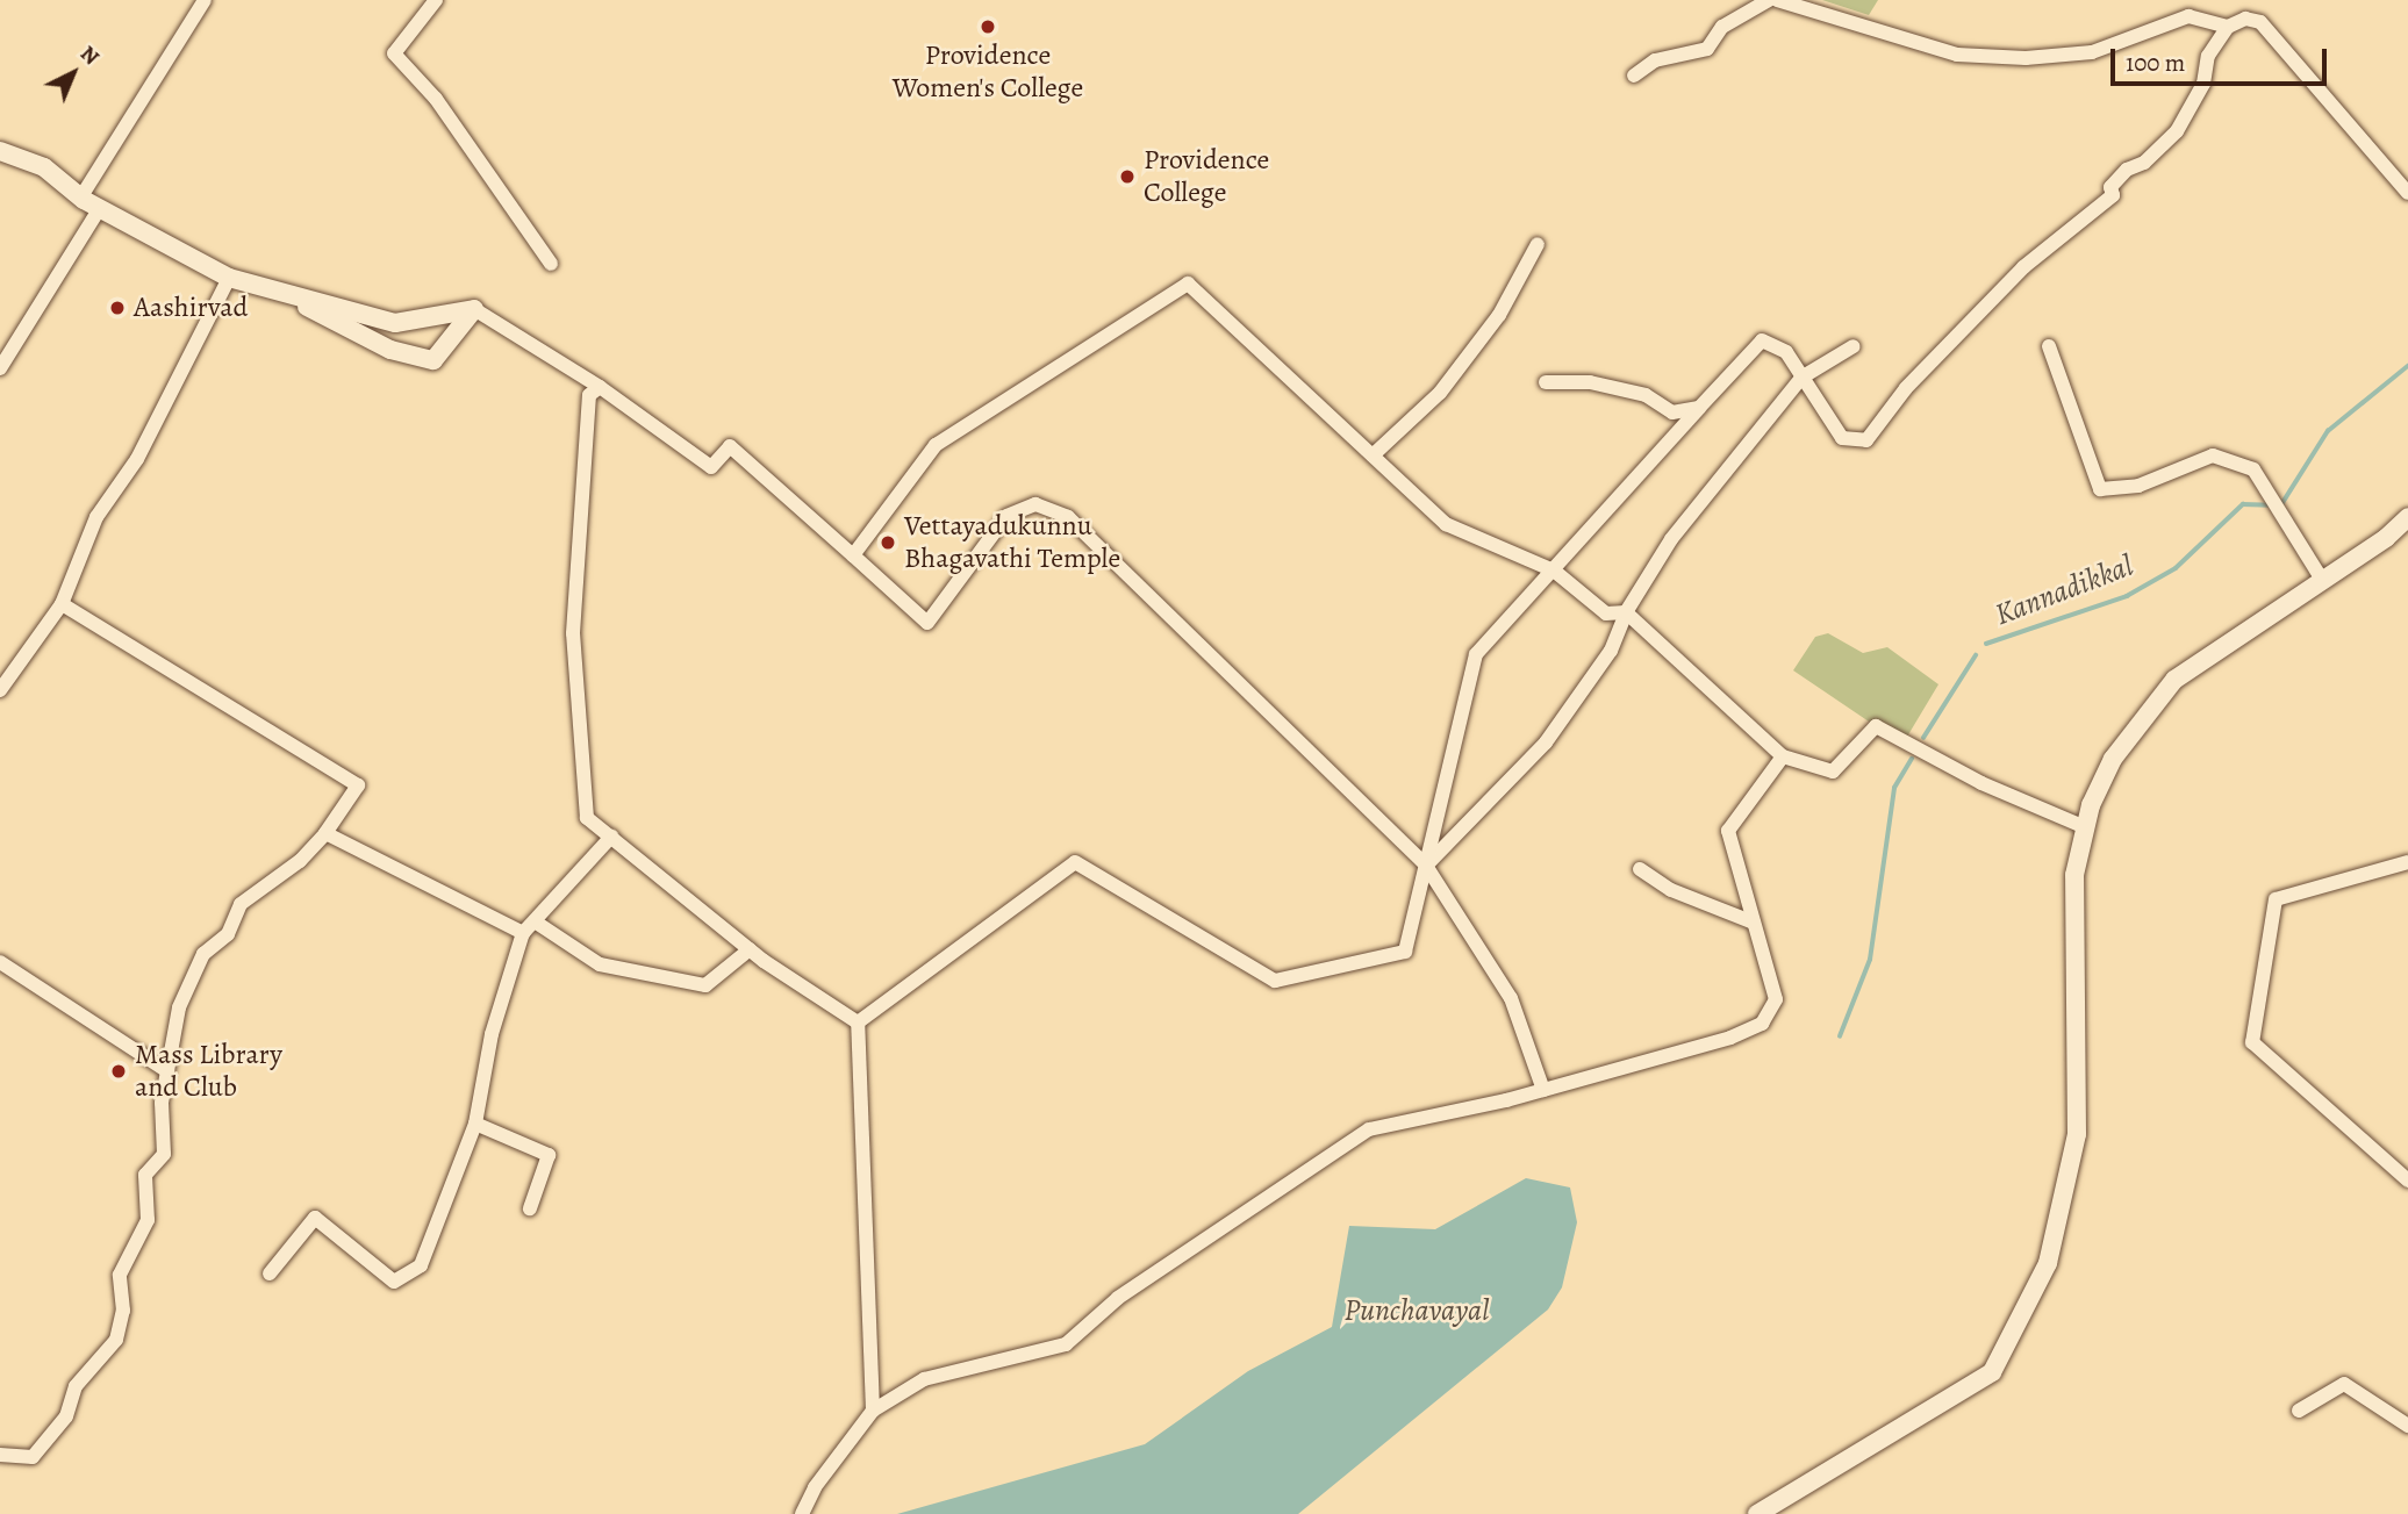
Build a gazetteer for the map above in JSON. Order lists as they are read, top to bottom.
{
  "water": ["Kannadikkal", "Punchavayal"],
  "places": [
    "Providence Women's College",
    "Providence College",
    "Aashirvad",
    "Vettayadukunnu Bhagavathi Temple",
    "Mass Library and Club"
  ],
  "scale_bar": "100 m",
  "north": "top right"
}
